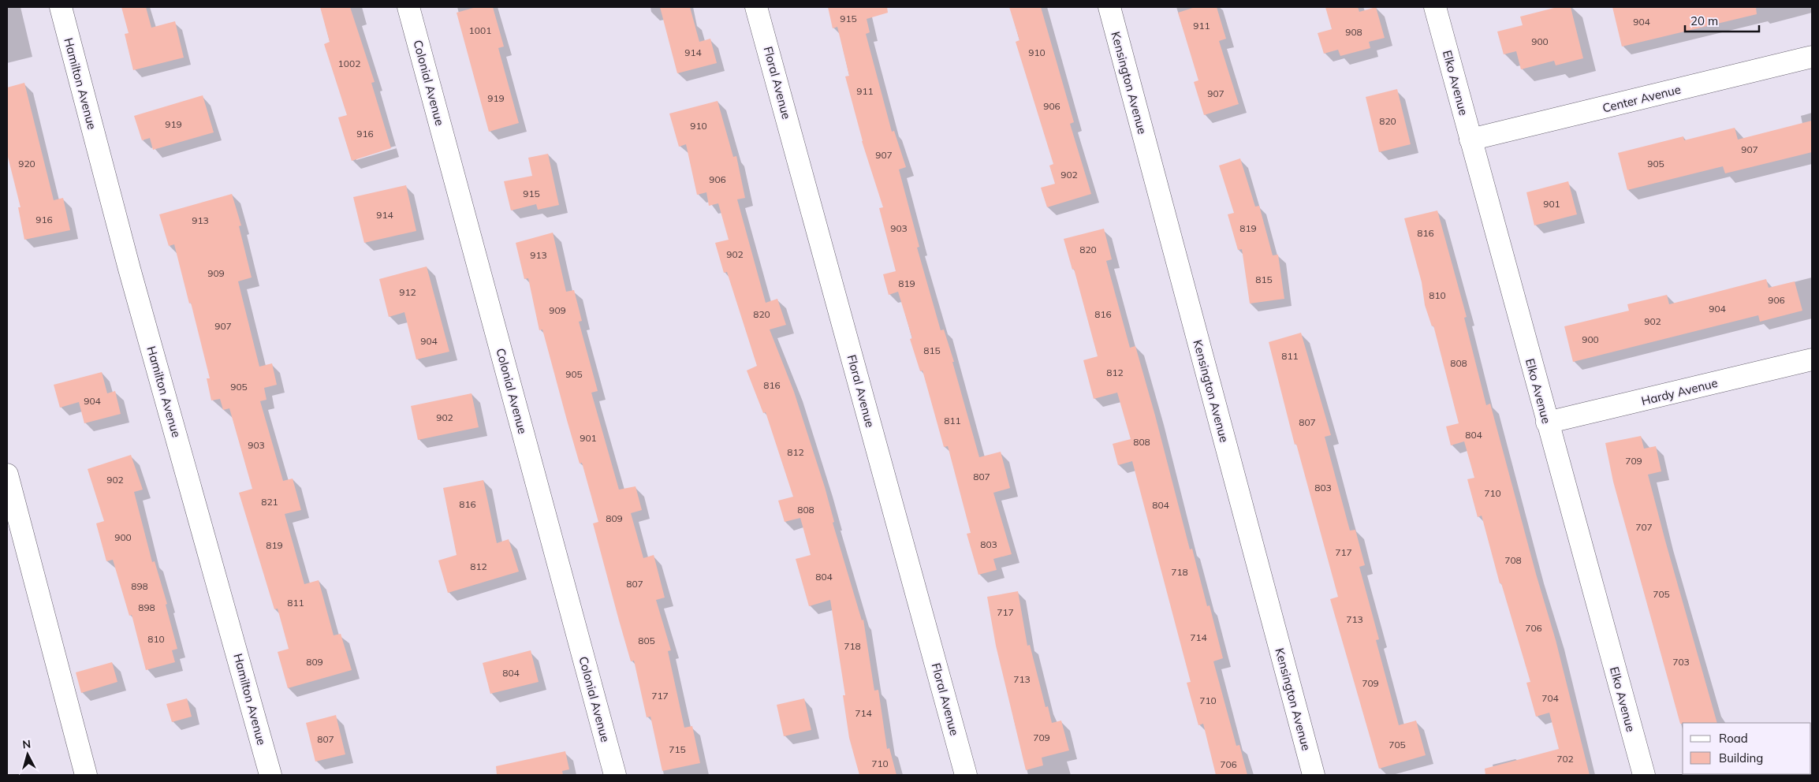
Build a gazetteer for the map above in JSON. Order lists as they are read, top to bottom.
{
  "streets": {
    "street": [
      "Colonial Avenue",
      "Floral Avenue",
      "Kensington Avenue",
      "Elko Avenue",
      "Hamilton Avenue",
      "Center Avenue",
      "Hardy Avenue"
    ]
  },
  "crossings": [
    ["Elko Avenue", "Center Avenue"],
    ["Elko Avenue", "Hardy Avenue"]
  ],
  "house_numbers": [
    "915",
    "904",
    "911",
    "1001",
    "908",
    "900",
    "914",
    "910",
    "1002",
    "911",
    "907",
    "919",
    "906",
    "820",
    "919",
    "910",
    "916",
    "907",
    "907",
    "920",
    "905",
    "902",
    "906",
    "915",
    "901",
    "914",
    "916",
    "913",
    "903",
    "819",
    "816",
    "820",
    "902",
    "913",
    "909",
    "815",
    "819",
    "912",
    "810",
    "906",
    "904",
    "909",
    "820",
    "816",
    "902",
    "907",
    "900",
    "904",
    "815",
    "811",
    "808",
    "812",
    "905",
    "816",
    "905",
    "904",
    "902",
    "811",
    "807",
    "804",
    "901",
    "808",
    "903",
    "812",
    "709",
    "807",
    "902",
    "803",
    "710",
    "821",
    "816",
    "804",
    "808",
    "809",
    "707",
    "900",
    "803",
    "819",
    "717",
    "708",
    "812",
    "718",
    "804",
    "807",
    "898",
    "705",
    "811",
    "898",
    "717",
    "713",
    "706",
    "714",
    "810",
    "805",
    "718",
    "809",
    "703",
    "804",
    "713",
    "709",
    "717",
    "704",
    "710",
    "714",
    "709",
    "807",
    "705",
    "715",
    "702",
    "710",
    "706"
  ],
  "legend": ["Road", "Building"],
  "scale_bar": "20 m",
  "north": "top"
}
